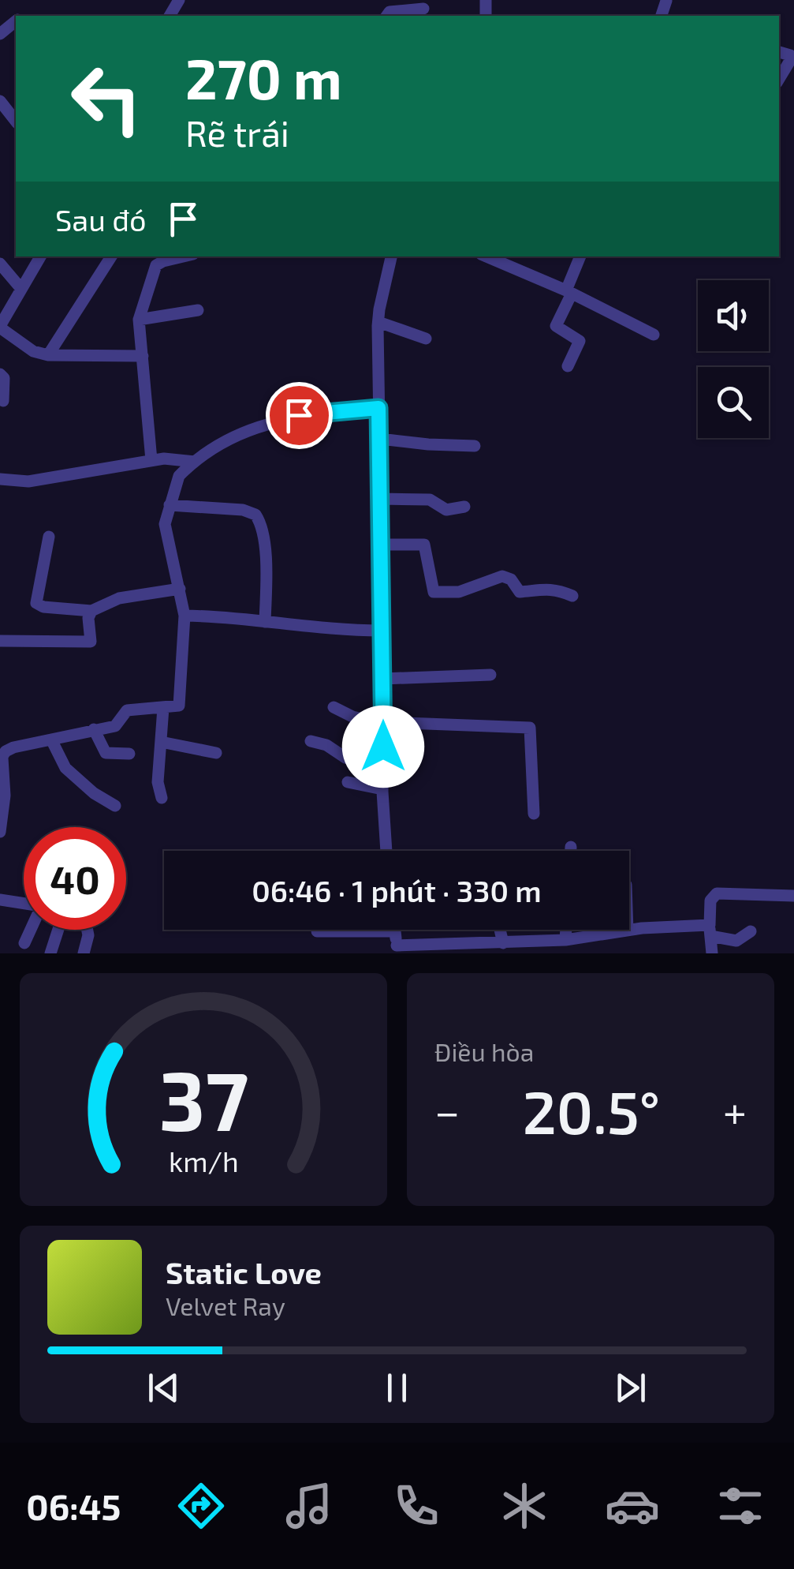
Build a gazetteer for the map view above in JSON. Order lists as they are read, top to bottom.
{
  "page": {
    "turn": ["270 m", "Rẽ trái"],
    "then": "Sau đó",
    "limit": "40",
    "trip": "06:46 · 1 phút · 330 m",
    "tile": "Điều hòa",
    "heat": ["−", "20.5°", "+"],
    "song": ["Static Love", "Velvet Ray"],
    "tabs": "06:45",
    "gauge": ["37", "km/h"]
  }
}
